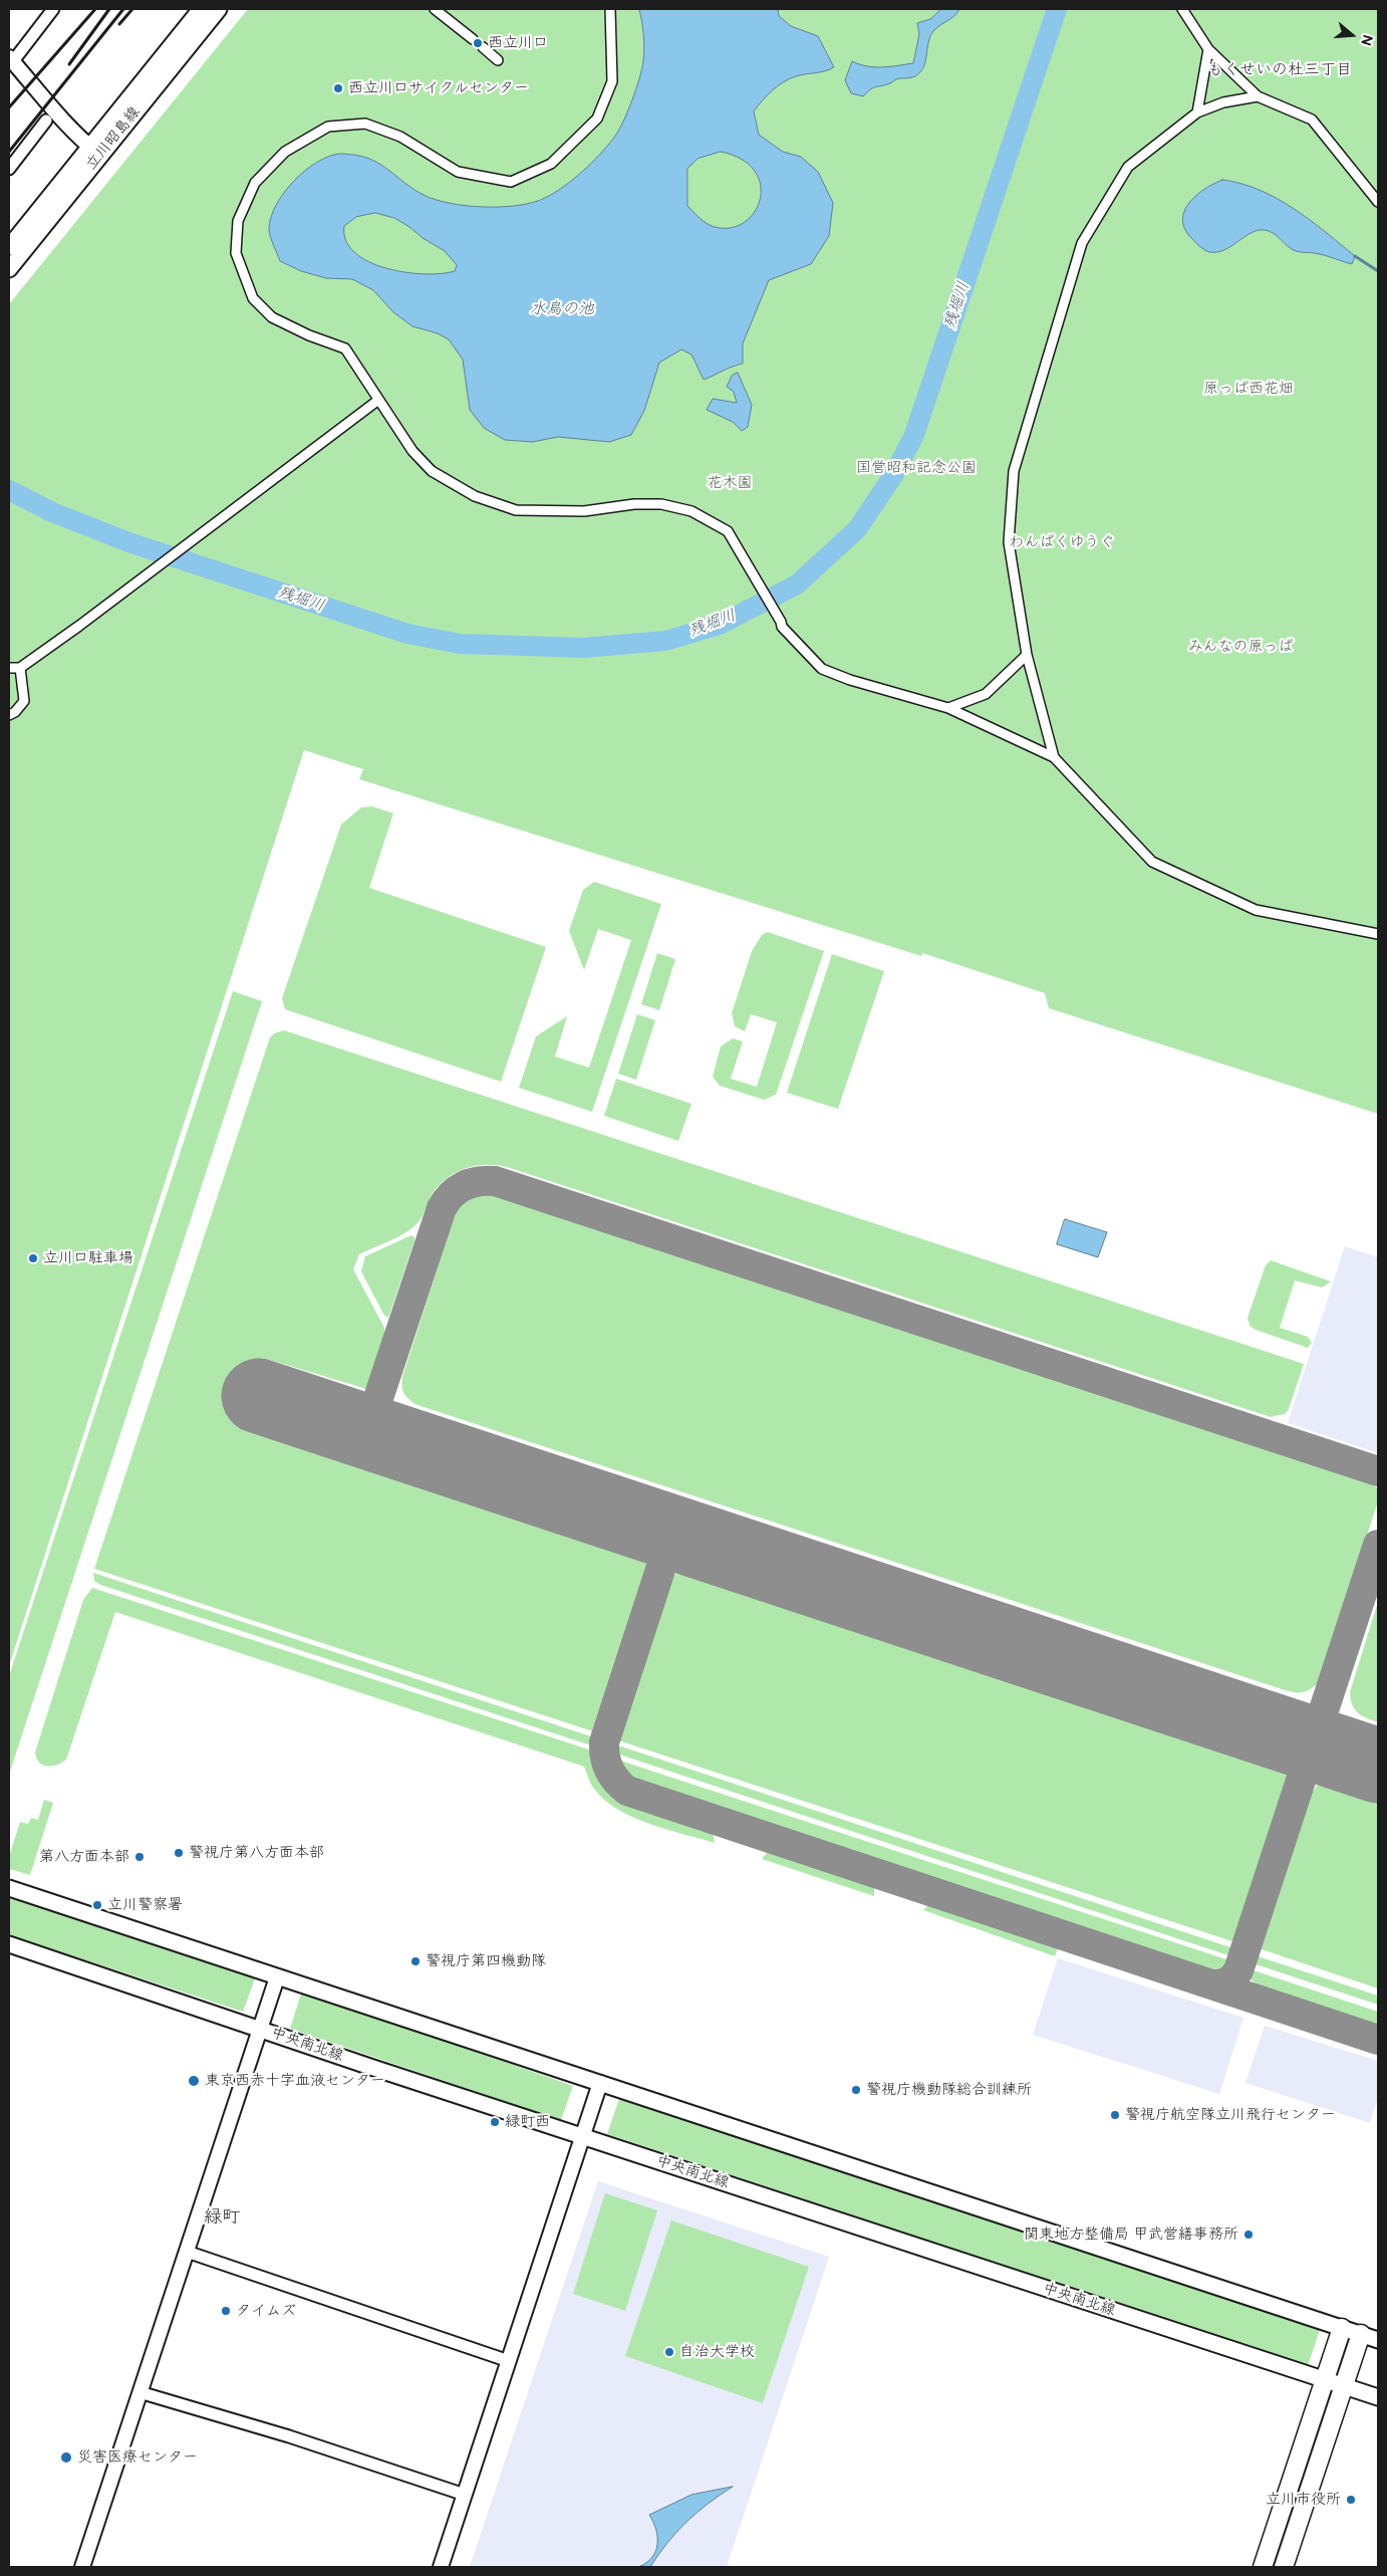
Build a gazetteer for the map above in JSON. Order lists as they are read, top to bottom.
{
  "streets": {
    "main road": ["立川昭島線", "中央南北線"]
  },
  "districts": ["もくせいの杜三丁目", "緑町"],
  "water": ["残堀川", "水鳥の池"],
  "parks": [
    "原っぱ西花畑",
    "国営昭和記念公園",
    "花木園",
    "わんぱくゆうぐ",
    "みんなの原っぱ"
  ],
  "places": [
    "西立川口",
    "西立川口サイクルセンター",
    "立川口駐車場",
    "警視庁第八方面本部",
    "第八方面本部",
    "立川警察署",
    "警視庁第四機動隊",
    "東京西赤十字血液センター",
    "警視庁機動隊総合訓練所",
    "警視庁航空隊立川飛行センター",
    "緑町西",
    "関東地方整備局 甲武営繕事務所",
    "タイムズ",
    "自治大学校",
    "災害医療センター",
    "立川市役所"
  ],
  "north": "right"
}
